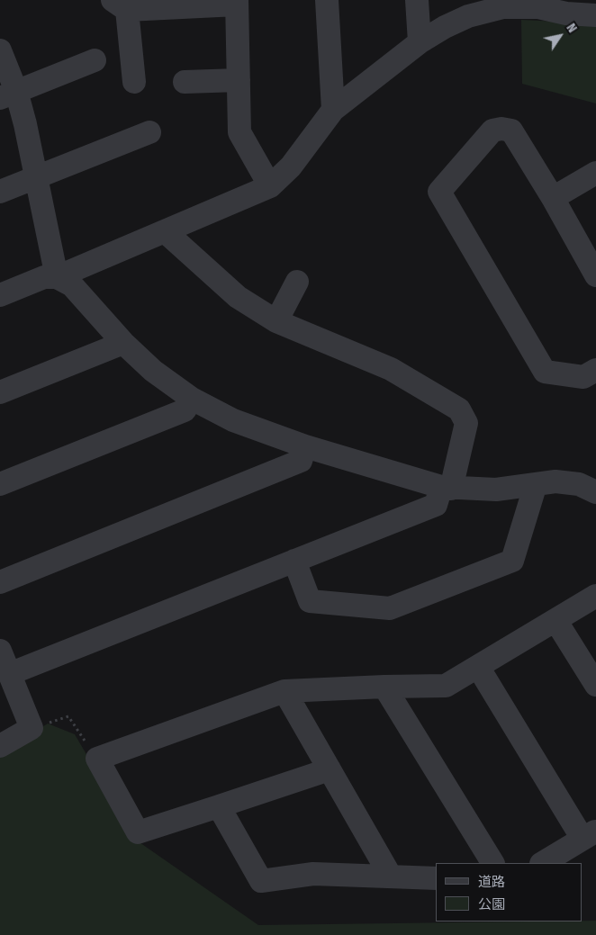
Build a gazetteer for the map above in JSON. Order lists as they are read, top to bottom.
{
  "legend": ["道路", "公園"],
  "north": "top right"
}
